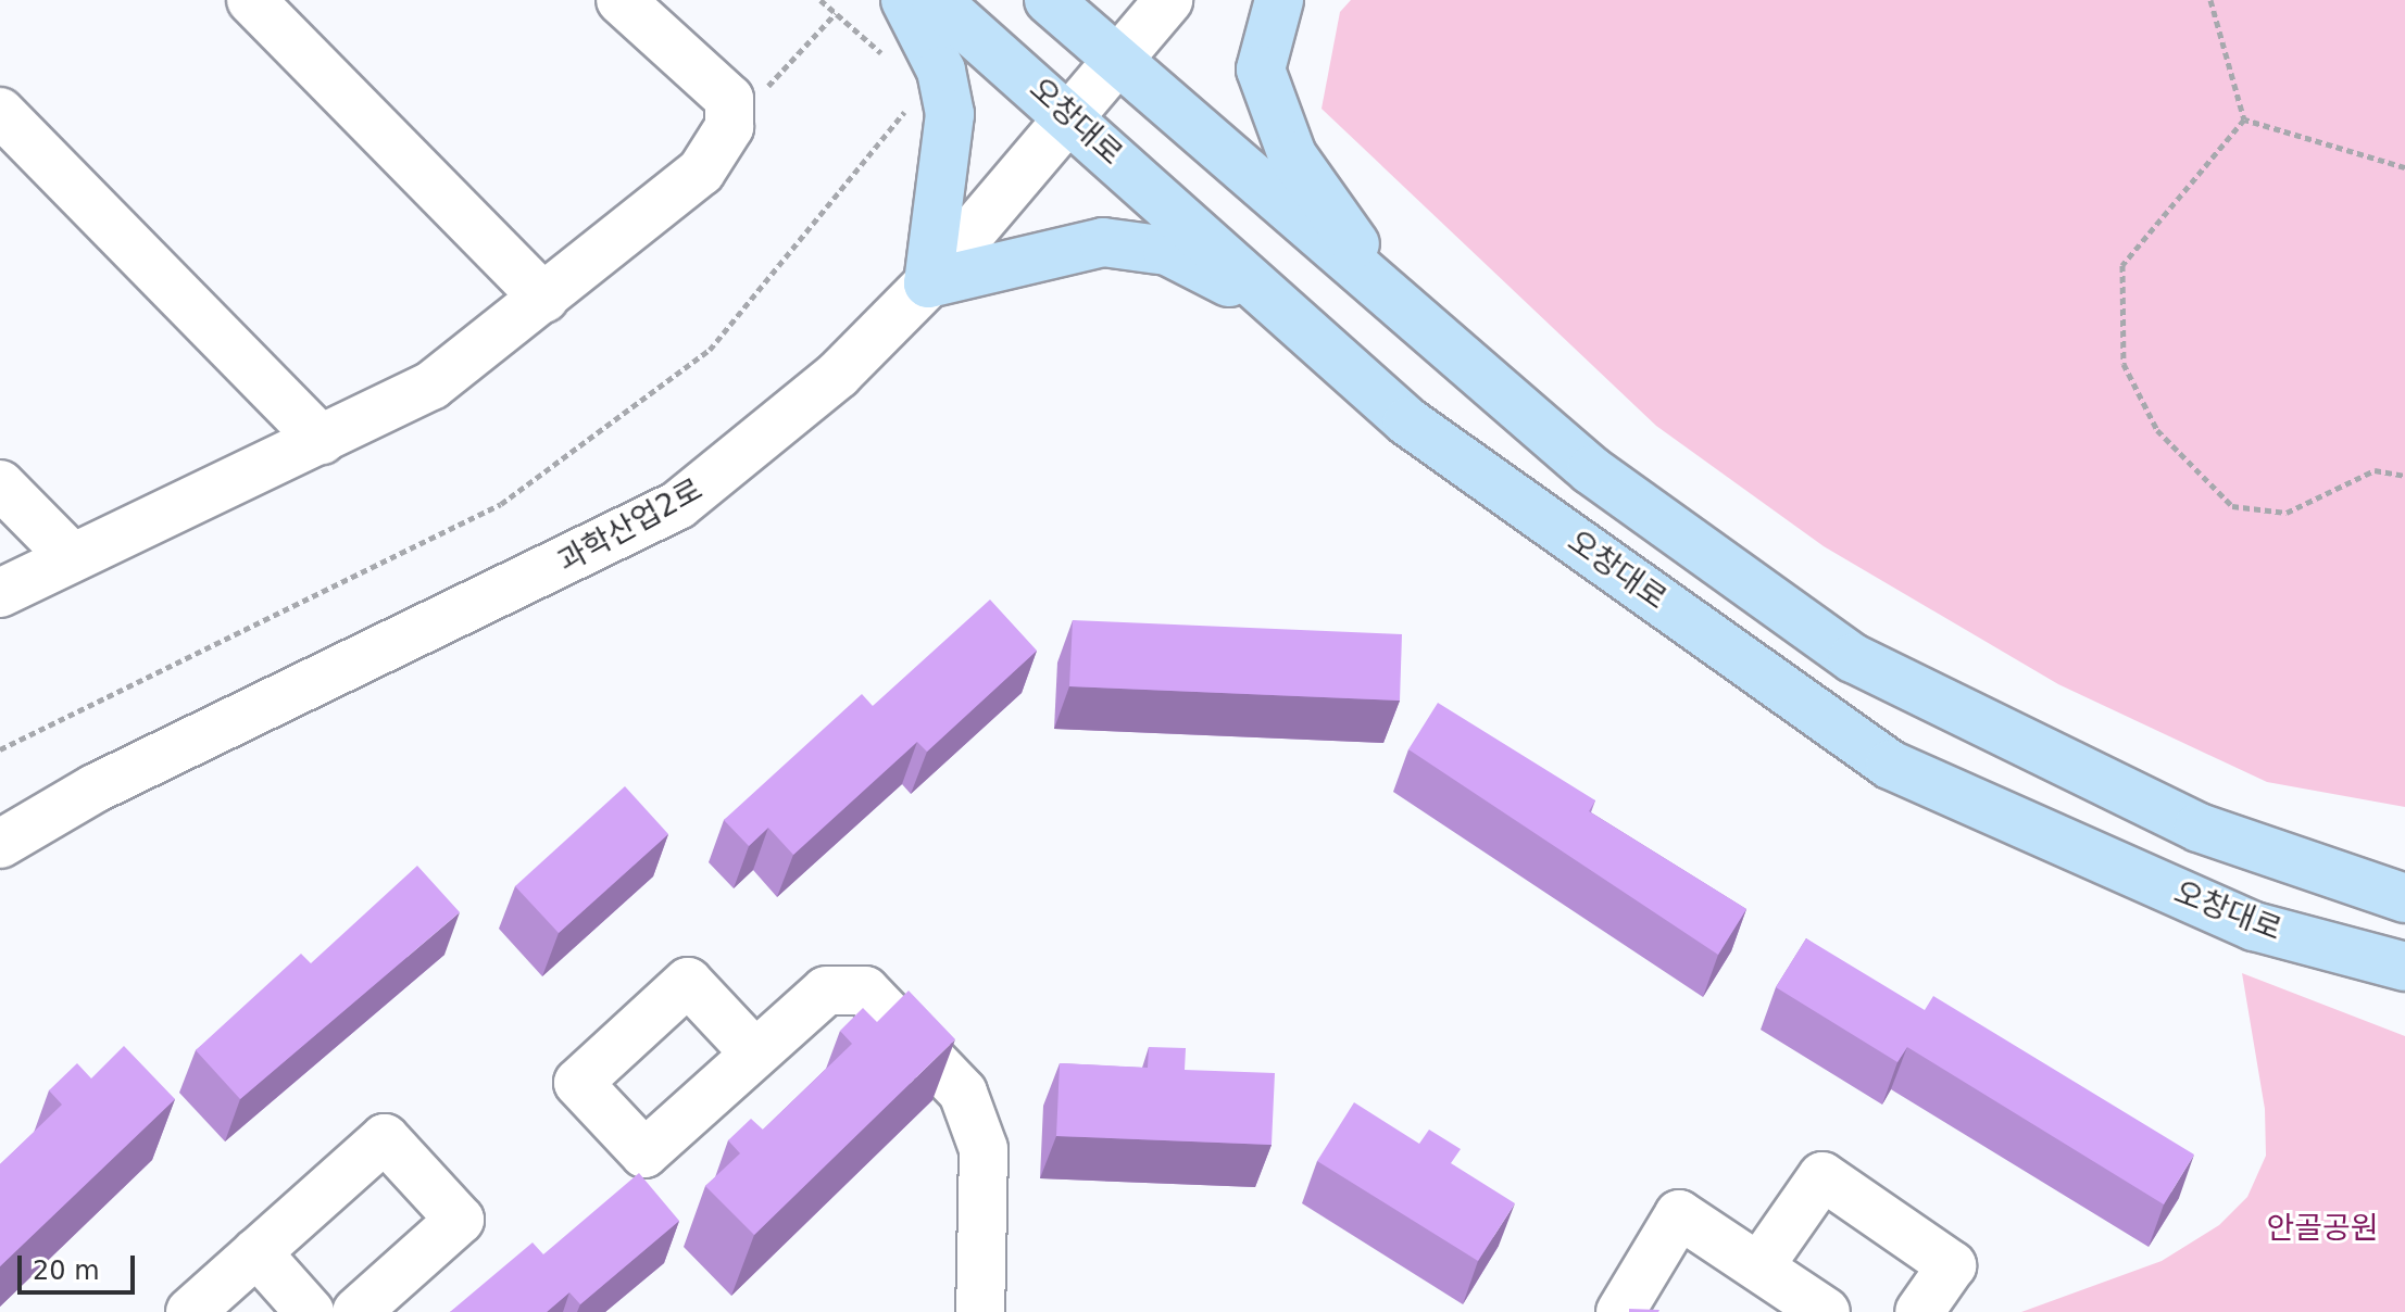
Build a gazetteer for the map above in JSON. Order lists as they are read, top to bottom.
{
  "streets": {
    "main road": ["오창대로"],
    "street": ["과학산업2로"]
  },
  "crossings": [
    ["오창대로", "과학산업2로"]
  ],
  "parks": ["안골공원"],
  "scale_bar": "20 m"
}
